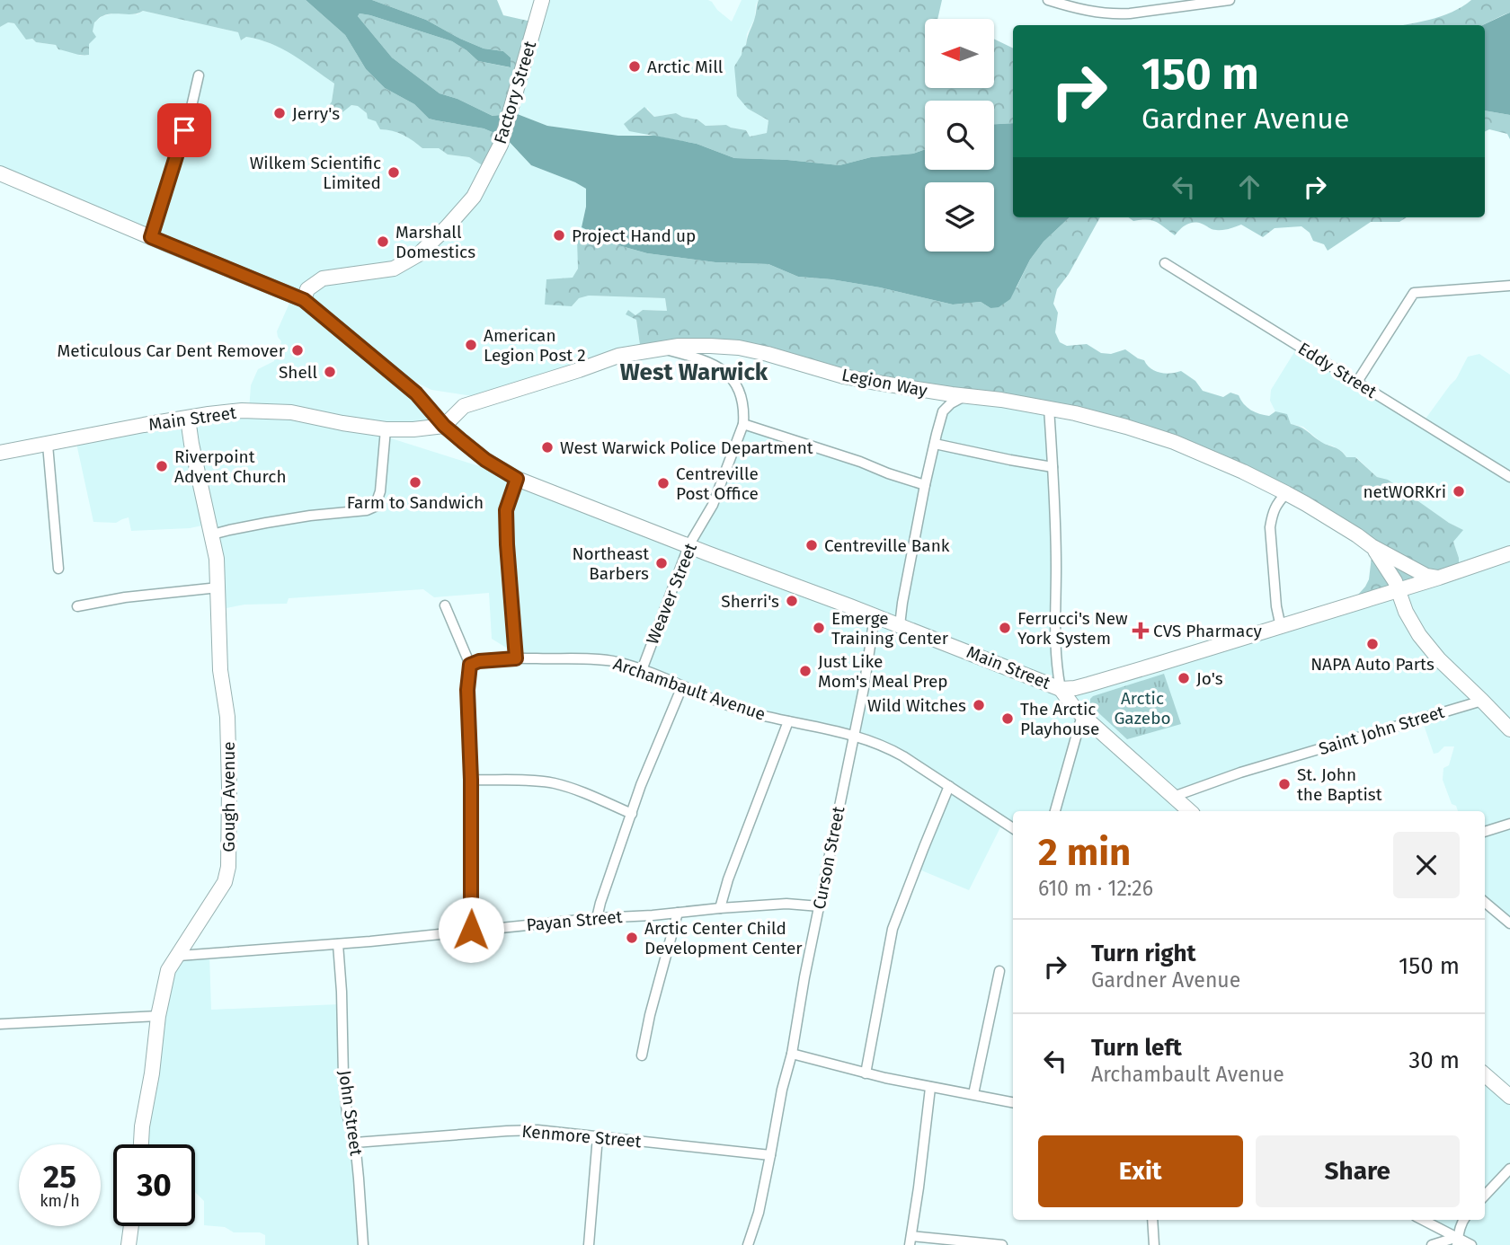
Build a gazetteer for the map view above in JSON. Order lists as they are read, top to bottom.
{
  "streets": {
    "main road": [
      "Factory Street",
      "Legion Way",
      "Main Street",
      "Gough Avenue"
    ],
    "street": [
      "Eddy Street",
      "Weaver Street",
      "Archambault Avenue",
      "Saint John Street",
      "Curson Street",
      "Payan Street",
      "John Street",
      "Kenmore Street"
    ]
  },
  "crossings": [
    ["Factory Street", "Main Street"],
    ["Legion Way", "Main Street"],
    ["Legion Way", "Weaver Street"],
    ["Legion Way", "Saint John Street"],
    ["Main Street", "Weaver Street"],
    ["Main Street", "Gough Avenue"],
    ["Main Street", "Curson Street"],
    ["Weaver Street", "Archambault Avenue"],
    ["Archambault Avenue", "Curson Street"],
    ["Gough Avenue", "Payan Street"],
    ["Curson Street", "Payan Street"],
    ["Curson Street", "Kenmore Street"],
    ["Payan Street", "John Street"],
    ["John Street", "Kenmore Street"]
  ],
  "districts": ["West Warwick"],
  "parks": ["Arctic Gazebo"],
  "places": {
    "other": [
      "Arctic Mill",
      "Jerry's",
      "Wilkem Scientific Limited",
      "Project Hand up",
      "Marshall Domestics",
      "American Legion Post 2",
      "Meticulous Car Dent Remover",
      "Shell",
      "West Warwick Police Department",
      "Riverpoint Advent Church",
      "Farm to Sandwich",
      "Centreville Post Office",
      "netWORKri",
      "Centreville Bank",
      "Northeast Barbers",
      "Sherri's",
      "Emerge Training Center",
      "Ferrucci's New York System",
      "NAPA Auto Parts",
      "Just Like Mom's Meal Prep",
      "Jo's",
      "Wild Witches",
      "The Arctic Playhouse",
      "St. John the Baptist",
      "Arctic Center Child Development Center"
    ],
    "health": ["CVS Pharmacy"]
  },
  "north": "left",
  "page": {
    "turn": ["150 m", "Gardner Avenue"],
    "heading": ["2 min", "610 m · 12:26"],
    "list": [
      {
        "name": "Turn right",
        "note": "Gardner Avenue",
        "value": "150 m"
      },
      {
        "name": "Turn left",
        "note": "Archambault Avenue",
        "value": "30 m"
      }
    ],
    "buttons": ["Exit", "Share"],
    "speed": "25 km/h",
    "limit": "30"
  }
}
